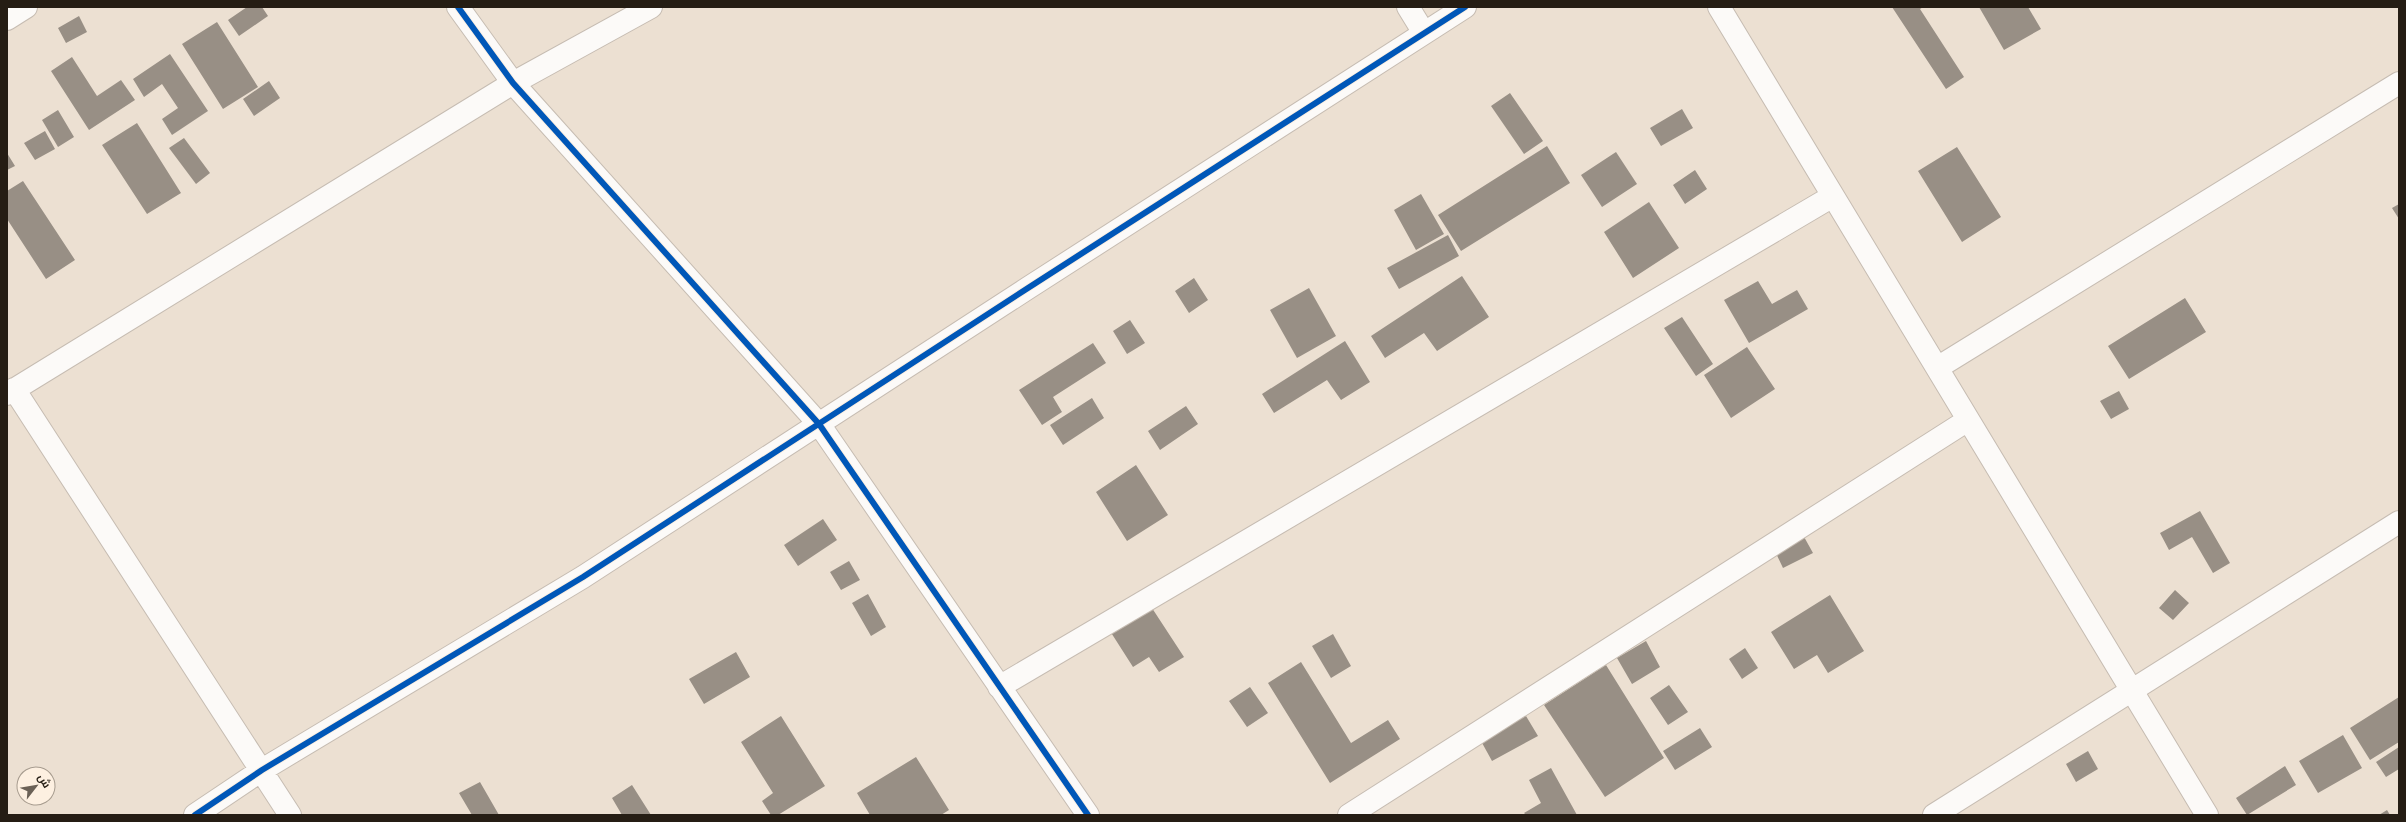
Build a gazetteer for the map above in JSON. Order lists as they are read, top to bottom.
{
  "north": "top right"
}
